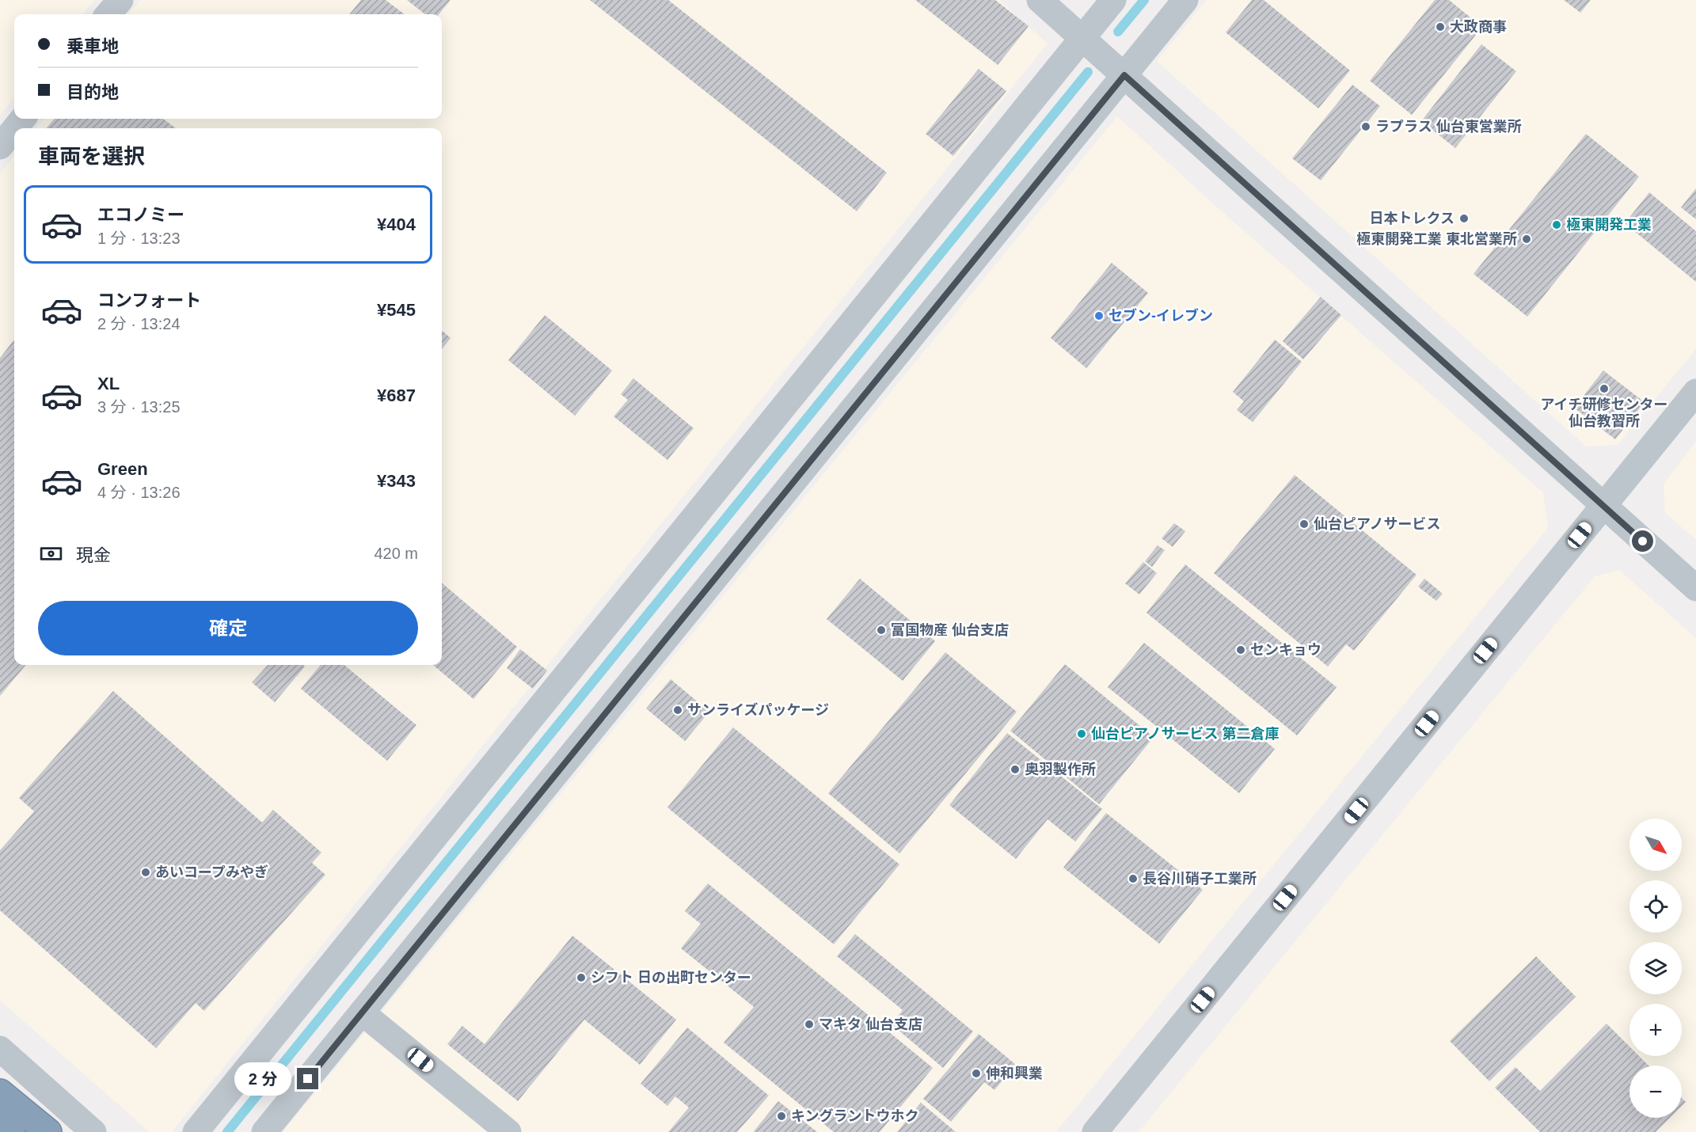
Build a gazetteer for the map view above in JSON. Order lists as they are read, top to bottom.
{
  "places": [
    "大政商事",
    "ラプラス 仙台東営業所",
    "日本トレクス",
    "極東開発工業",
    "極東開発工業 東北営業所",
    "セブン-イレブン",
    "アイチ研修センター 仙台教習所",
    "仙台ピアノサービス",
    "富国物産 仙台支店",
    "センキョウ",
    "サンライズパッケージ",
    "仙台ピアノサービス 第二倉庫",
    "奥羽製作所",
    "あいコープみやぎ",
    "長谷川硝子工業所",
    "シフト 日の出町センター",
    "マキタ 仙台支店",
    "伸和興業",
    "キングラントウホク"
  ],
  "north": "bottom right",
  "page": {
    "banner": ["乗車地", "目的地"],
    "heading": "車両を選択",
    "list": [
      {
        "name": "エコノミー",
        "note": "1 分 · 13:23",
        "value": "¥404"
      },
      {
        "name": "コンフォート",
        "note": "2 分 · 13:24",
        "value": "¥545"
      },
      {
        "name": "XL",
        "note": "3 分 · 13:25",
        "value": "¥687"
      },
      {
        "name": "Green",
        "note": "4 分 · 13:26",
        "value": "¥343"
      }
    ],
    "pay": ["現金", "420 m"],
    "buttons": "確定",
    "map_buttons": ["+", "−"],
    "bubble": "2 分"
  }
}
